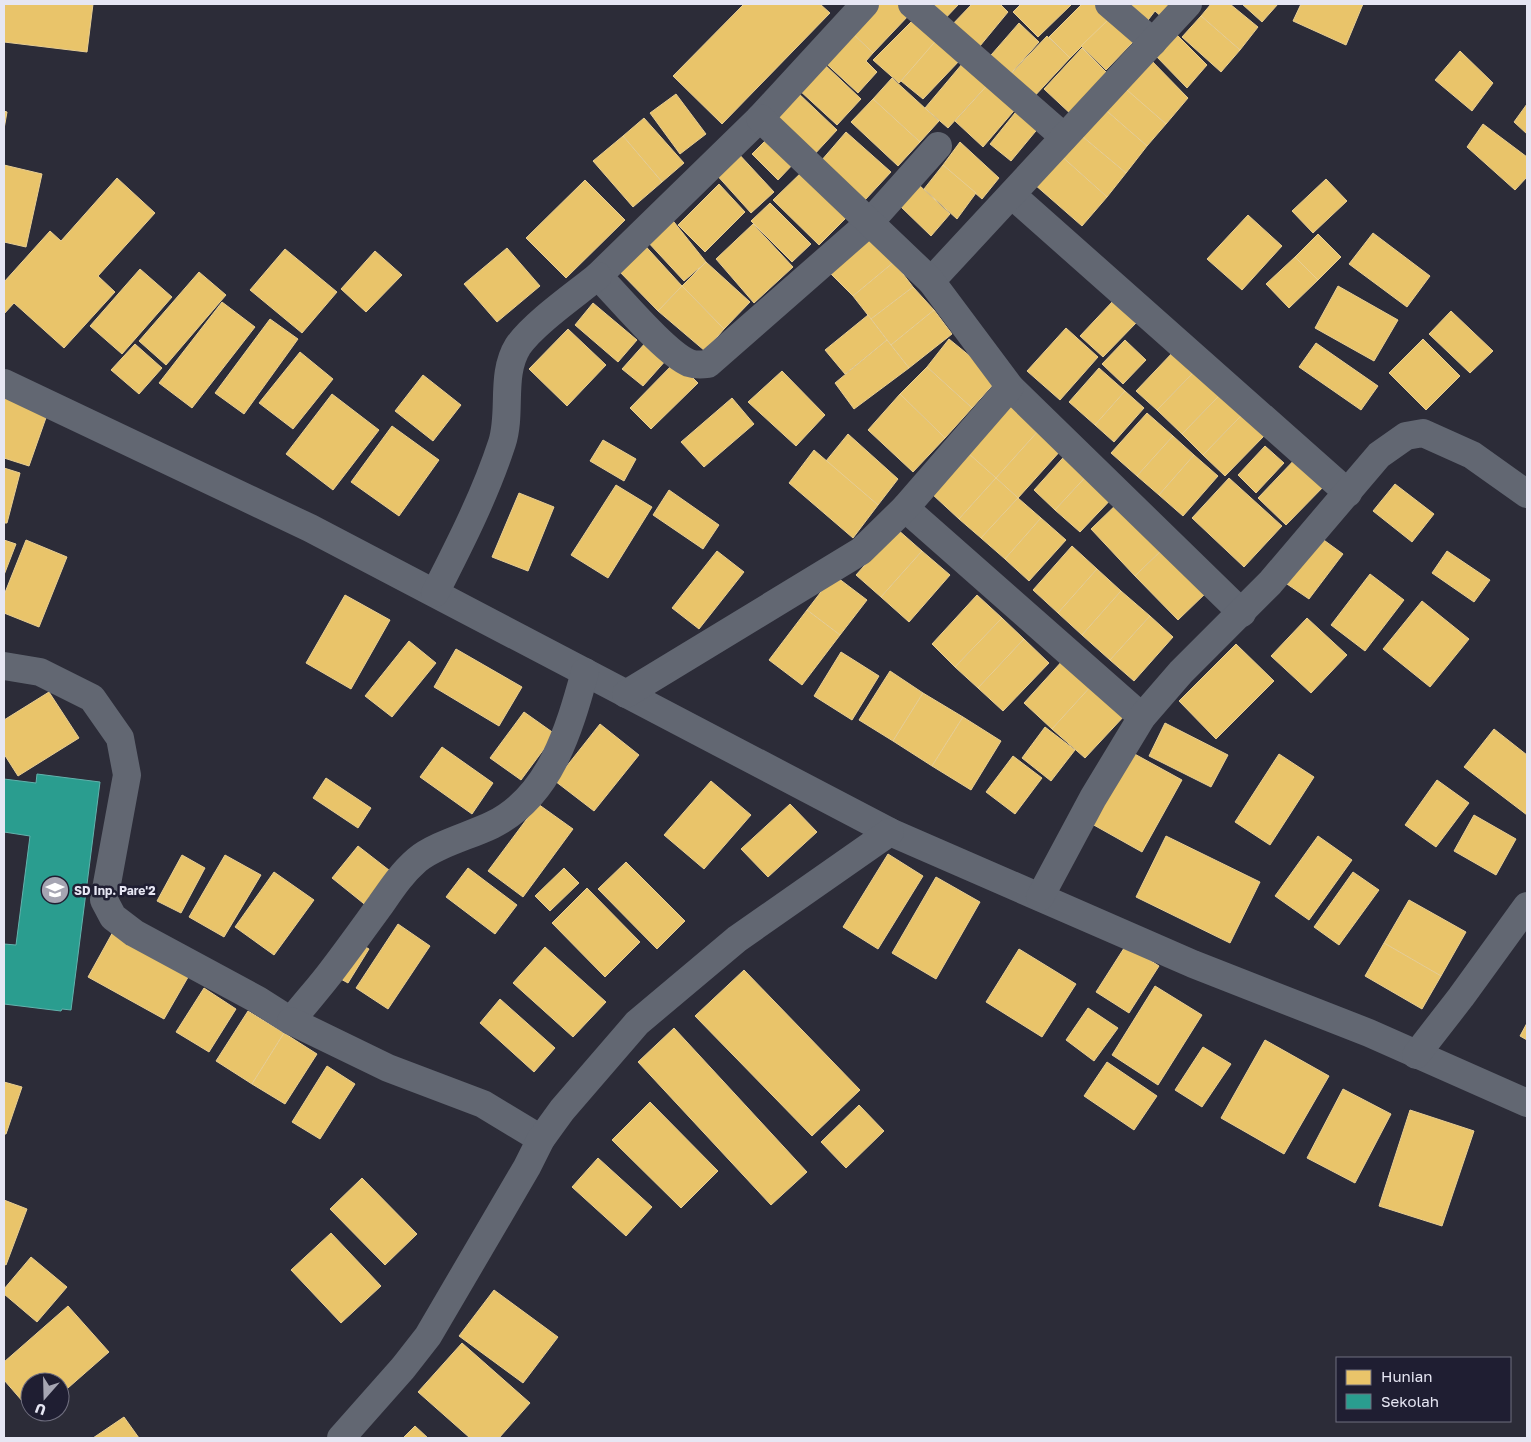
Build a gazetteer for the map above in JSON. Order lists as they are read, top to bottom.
{
  "places": {
    "school or university": ["SD Inp. Pare'2"]
  },
  "legend": ["Hunian", "Sekolah"],
  "north": "bottom"
}
